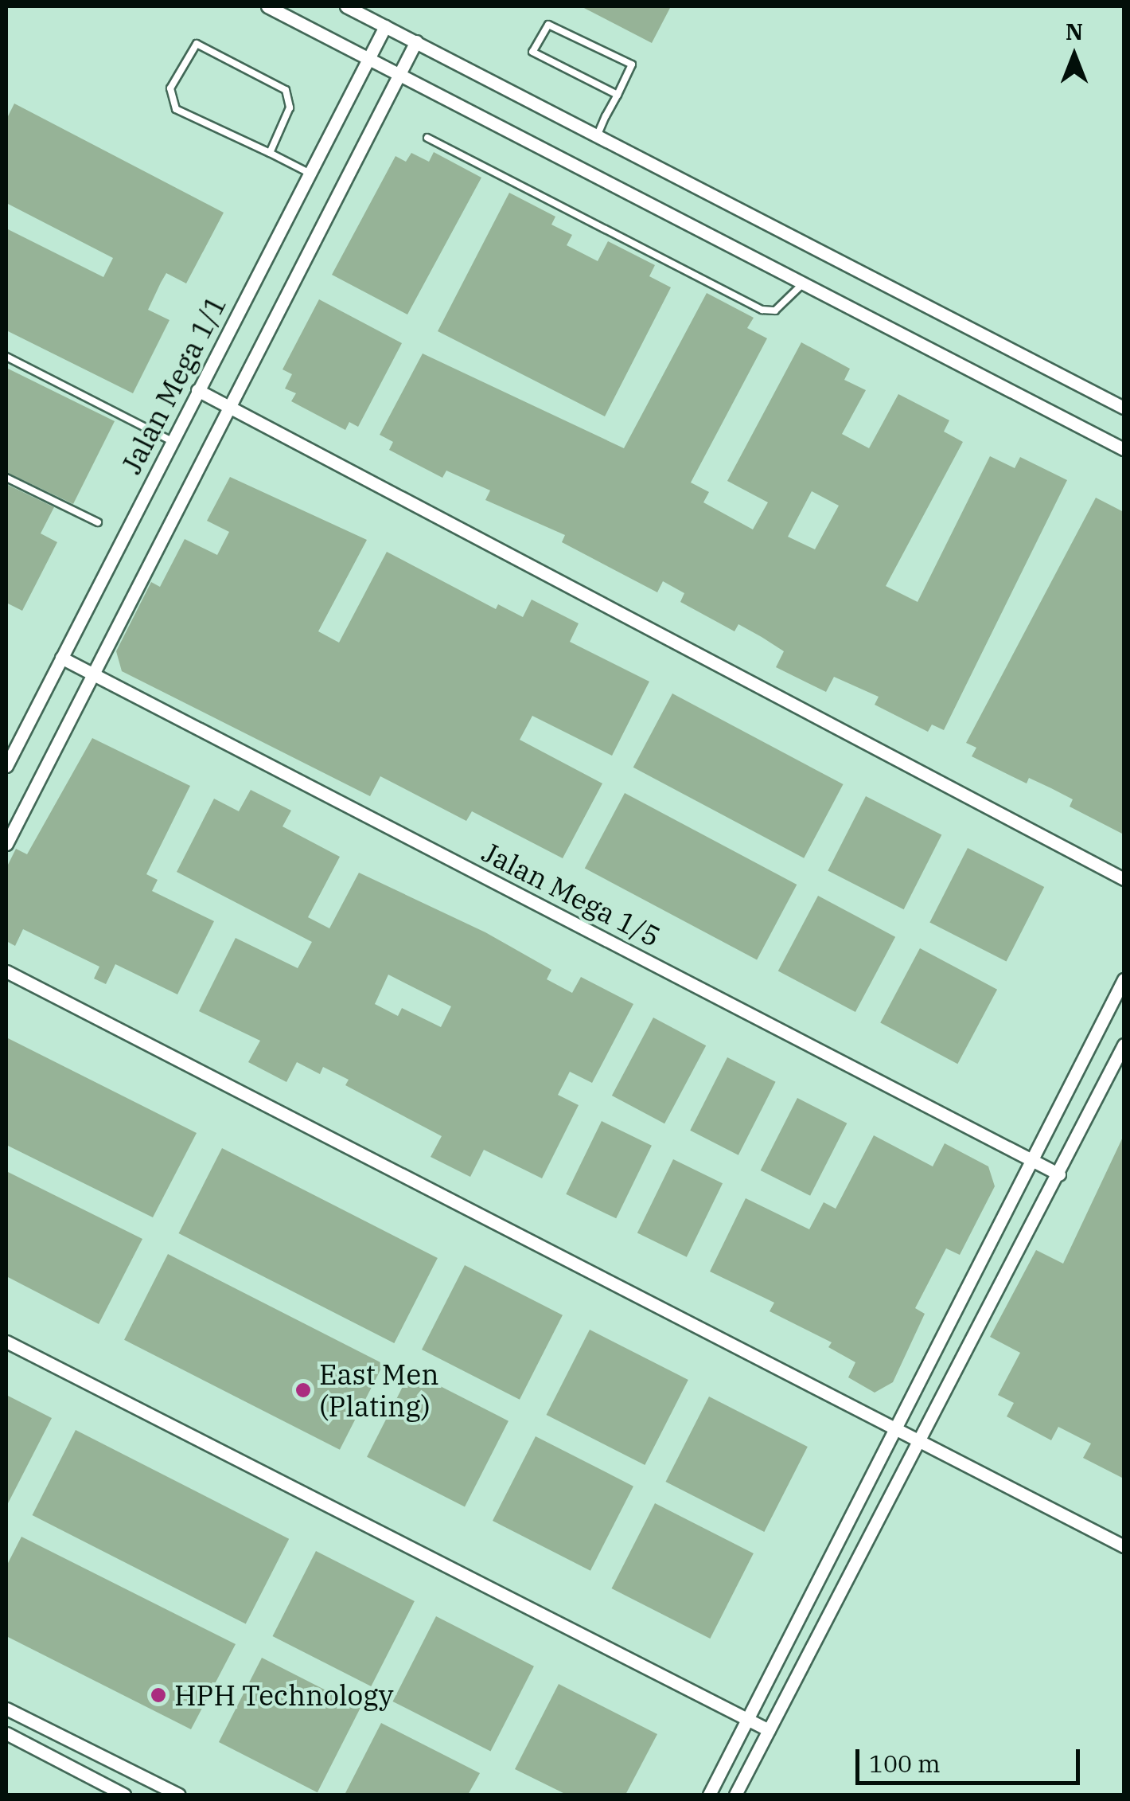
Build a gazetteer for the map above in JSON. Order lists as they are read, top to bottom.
{
  "streets": {
    "street": ["Jalan Mega 1/1", "Jalan Mega 1/5"]
  },
  "crossings": [
    ["Jalan Mega 1/1", "Jalan Mega 1/5"]
  ],
  "places": ["East Men (Plating)", "HPH Technology"],
  "scale_bar": "100 m",
  "north": "top"
}
